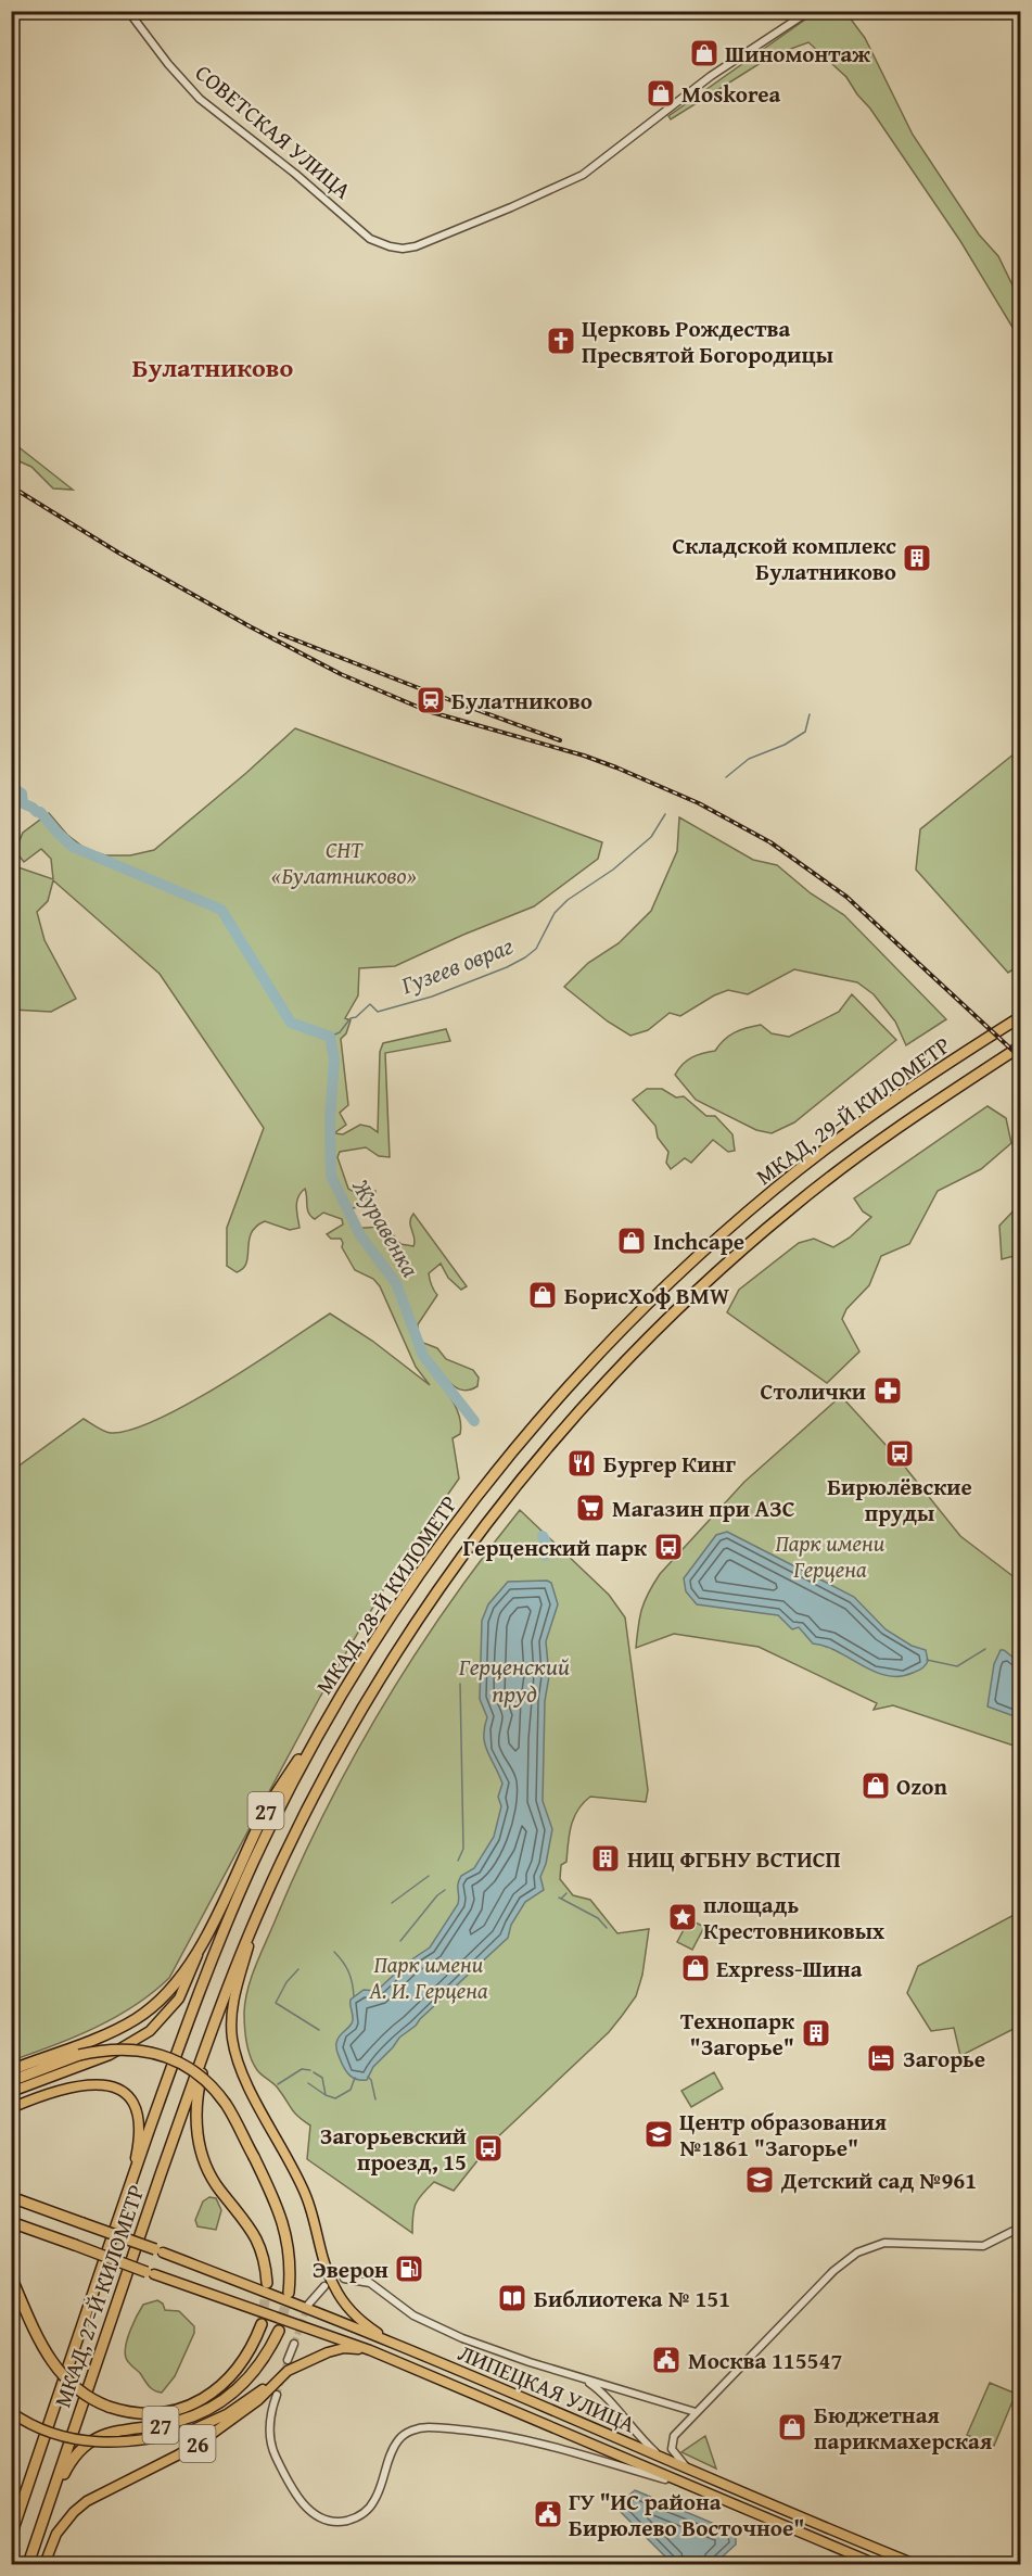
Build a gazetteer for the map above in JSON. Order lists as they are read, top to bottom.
{
  "streets": {
    "highway": [
      "МКАД, 29-Й КИЛОМЕТР",
      "МКАД, 28-Й КИЛОМЕТР",
      "27",
      "МКАД, 27-Й КИЛОМЕТР"
    ],
    "main road": ["ЛИПЕЦКАЯ УЛИЦА", "26"],
    "street": ["СОВЕТСКАЯ УЛИЦА"]
  },
  "crossings": [
    ["МКАД, 29-Й КИЛОМЕТР", "МКАД, 28-Й КИЛОМЕТР"],
    ["МКАД, 28-Й КИЛОМЕТР", "27"],
    ["МКАД, 28-Й КИЛОМЕТР", "МКАД, 27-Й КИЛОМЕТР"],
    ["27", "МКАД, 27-Й КИЛОМЕТР"],
    ["ЛИПЕЦКАЯ УЛИЦА", "26"]
  ],
  "districts": ["Булатниково"],
  "water": ["Гузеев овраг", "Журавенка", "Герценский пруд"],
  "parks": ["СНТ «Булатниково»", "Парк имени Герцена", "Парк имени А. И. Герцена"],
  "places": {
    "shop": [
      "Шиномонтаж",
      "Moskorea",
      "Inchcape",
      "БорисХоф BMW",
      "Ozon",
      "Express-Шина",
      "Бюджетная парикмахерская"
    ],
    "church": ["Церковь Рождества Пресвятой Богородицы"],
    "building": ["Складской комплекс Булатниково", "НИЦ ФГБНУ ВСТИСП", "Технопарк \"Загорье\""],
    "station": ["Булатниково"],
    "pharmacy": ["Столички"],
    "bus stop": ["Бирюлёвские пруды", "Герценский парк", "Загорьевский проезд, 15"],
    "restaurant": ["Бургер Кинг"],
    "supermarket": ["Магазин при АЗС"],
    "place": ["площадь Крестовниковых"],
    "hotel": ["Загорье"],
    "school or university": ["Центр образования №1861 \"Загорье\"", "Детский сад №961"],
    "fuel station": ["Эверон"],
    "library": ["Библиотека № 151"],
    "public building": ["Москва 115547", "ГУ \"ИС района Бирюлево Восточное\""]
  }
}
